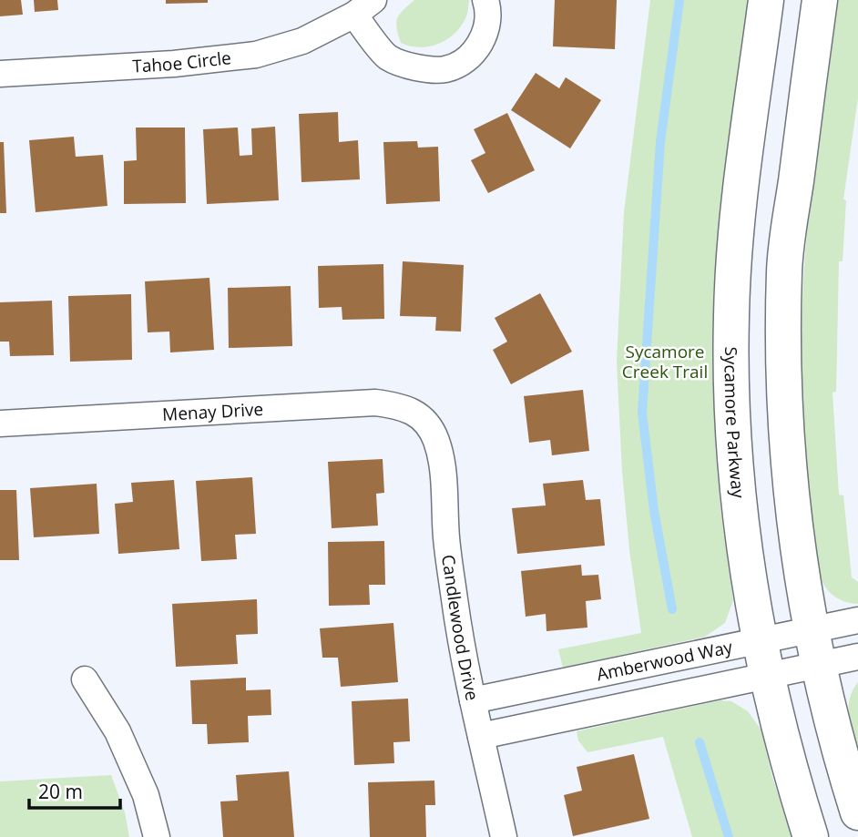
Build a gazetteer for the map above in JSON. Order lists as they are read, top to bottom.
{
  "streets": {
    "main road": ["Sycamore Parkway"],
    "street": [
      "Tahoe Circle",
      "Menay Drive",
      "Candlewood Drive",
      "Amberwood Way"
    ]
  },
  "crossings": [
    ["Menay Drive", "Candlewood Drive"],
    ["Sycamore Parkway", "Amberwood Way"],
    ["Candlewood Drive", "Amberwood Way"]
  ],
  "parks": ["Sycamore Creek Trail"],
  "scale_bar": "20 m"
}
